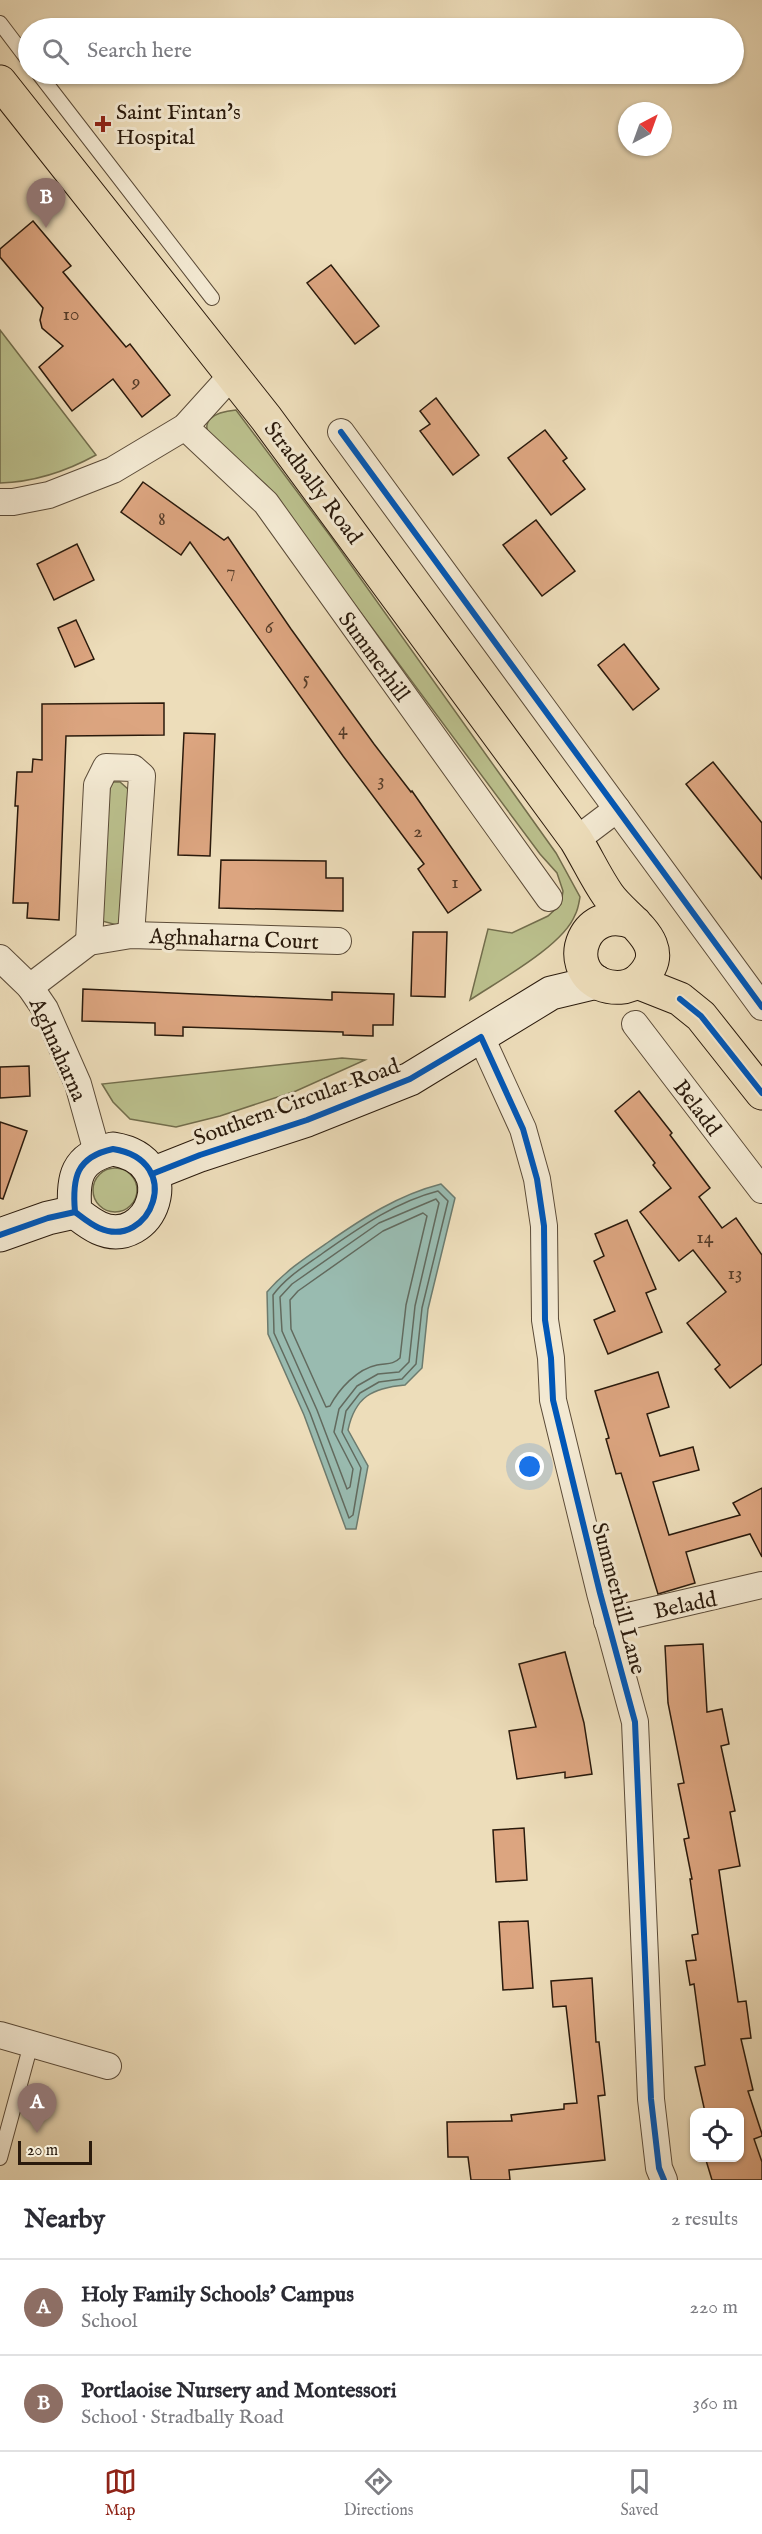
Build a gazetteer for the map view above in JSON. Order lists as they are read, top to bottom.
{
  "streets": {
    "main road": ["Stradbally Road", "Southern Circular Road"],
    "street": [
      "Summerhill",
      "Aghnaharna Court",
      "Aghnaharna",
      "Beladd",
      "Summerhill Lane"
    ]
  },
  "crossings": [
    ["Stradbally Road", "Southern Circular Road"],
    ["Aghnaharna Court", "Aghnaharna"],
    ["Aghnaharna", "Southern Circular Road"],
    ["Southern Circular Road", "Summerhill Lane"],
    ["Beladd", "Summerhill Lane"]
  ],
  "places": {
    "health": ["Saint Fintan's Hospital"]
  },
  "house_numbers": [
    "10",
    "9",
    "8",
    "7",
    "6",
    "5",
    "4",
    "3",
    "2",
    "1",
    "14",
    "13"
  ],
  "scale_bar": "20 m",
  "north": "top right",
  "page": {
    "search": "Search here",
    "pins": ["B", "A"],
    "scale": "20 m",
    "heading": ["Nearby", "2 results"],
    "list": [
      {
        "mark": "A",
        "name": "Holy Family Schools' Campus",
        "note": "School",
        "value": "220 m"
      },
      {
        "mark": "B",
        "name": "Portlaoise Nursery and Montessori",
        "note": "School · Stradbally Road",
        "value": "360 m"
      }
    ],
    "nav": ["Map", "Directions", "Saved"]
  }
}
